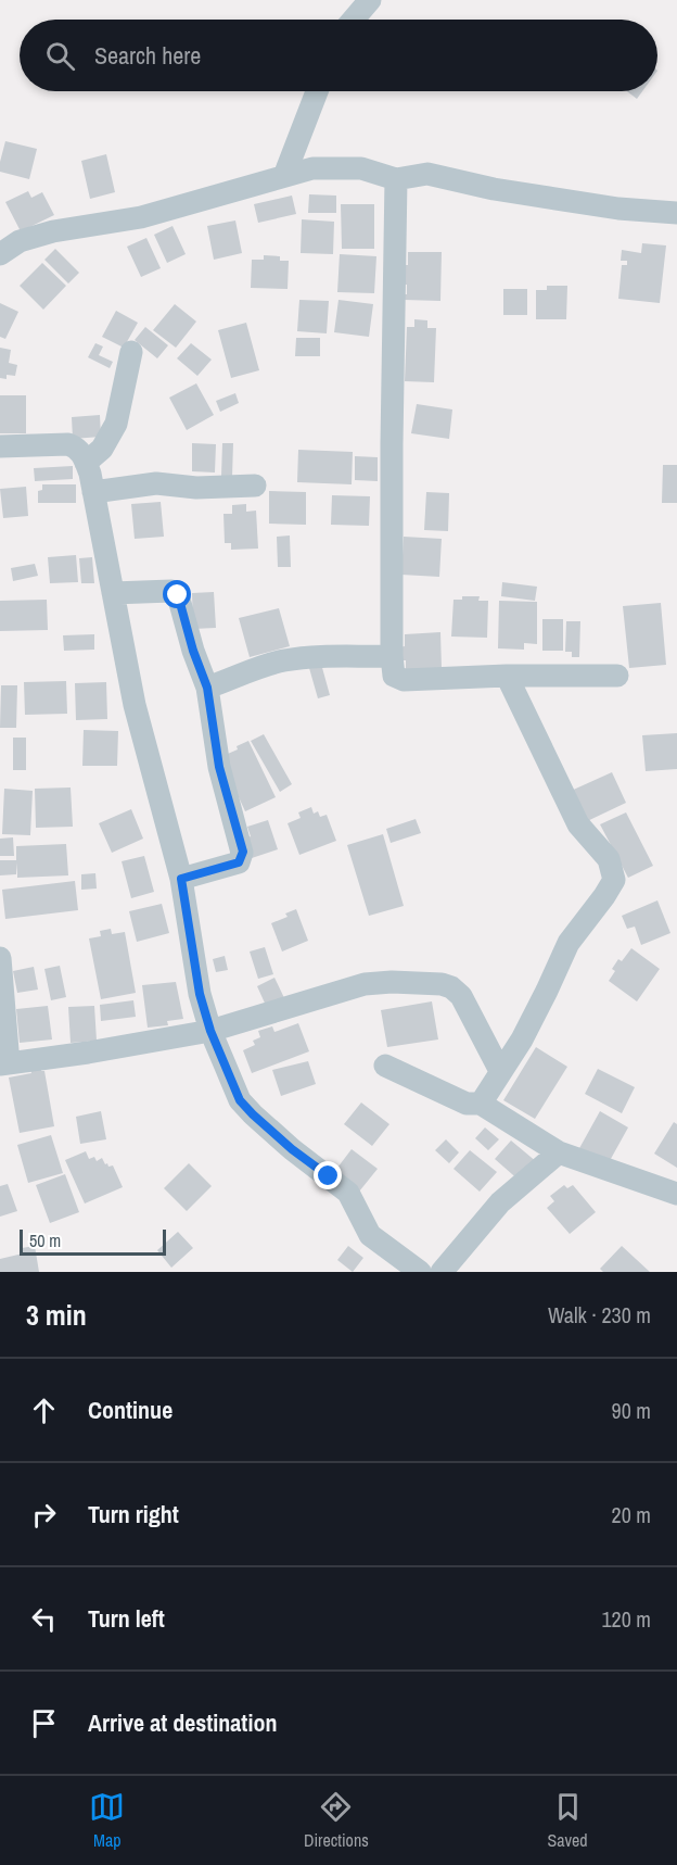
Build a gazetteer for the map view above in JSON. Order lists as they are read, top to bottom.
{
  "scale_bar": "50 m",
  "page": {
    "search": "Search here",
    "scale": "50 m",
    "heading": ["3 min", "Walk · 230 m"],
    "list": [
      ["Continue", "90 m"],
      ["Turn right", "20 m"],
      ["Turn left", "120 m"],
      "Arrive at destination"
    ],
    "nav": ["Map", "Directions", "Saved"]
  }
}
